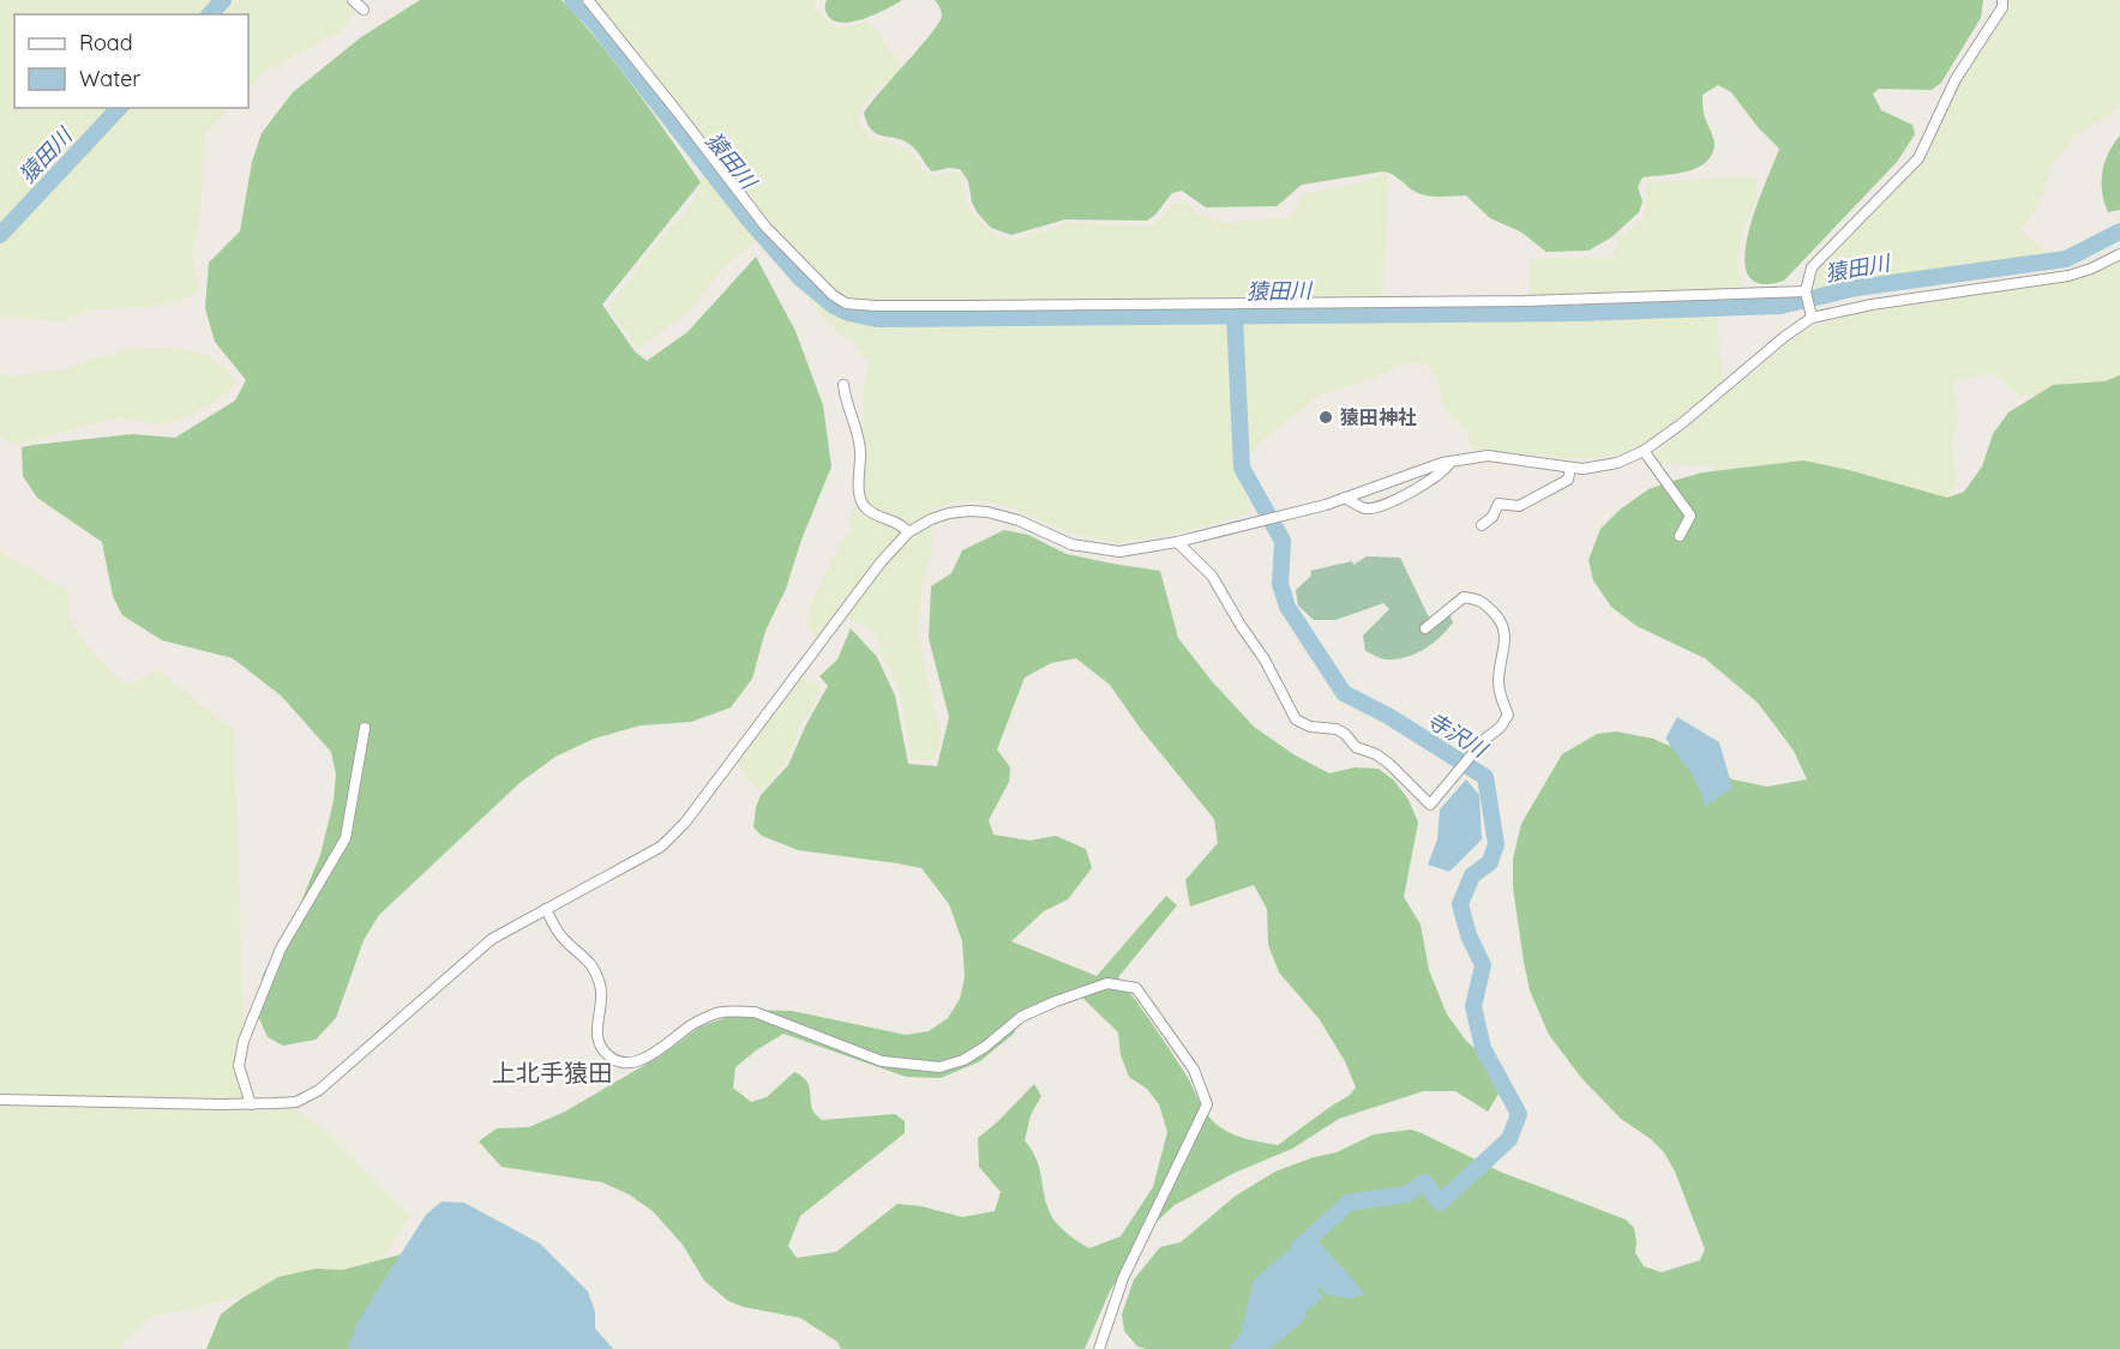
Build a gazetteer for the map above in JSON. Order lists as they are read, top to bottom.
{
  "districts": ["上北手猿田"],
  "water": ["猿田川", "寺沢川"],
  "places": ["猿田神社"],
  "legend": ["Road", "Water"]
}
